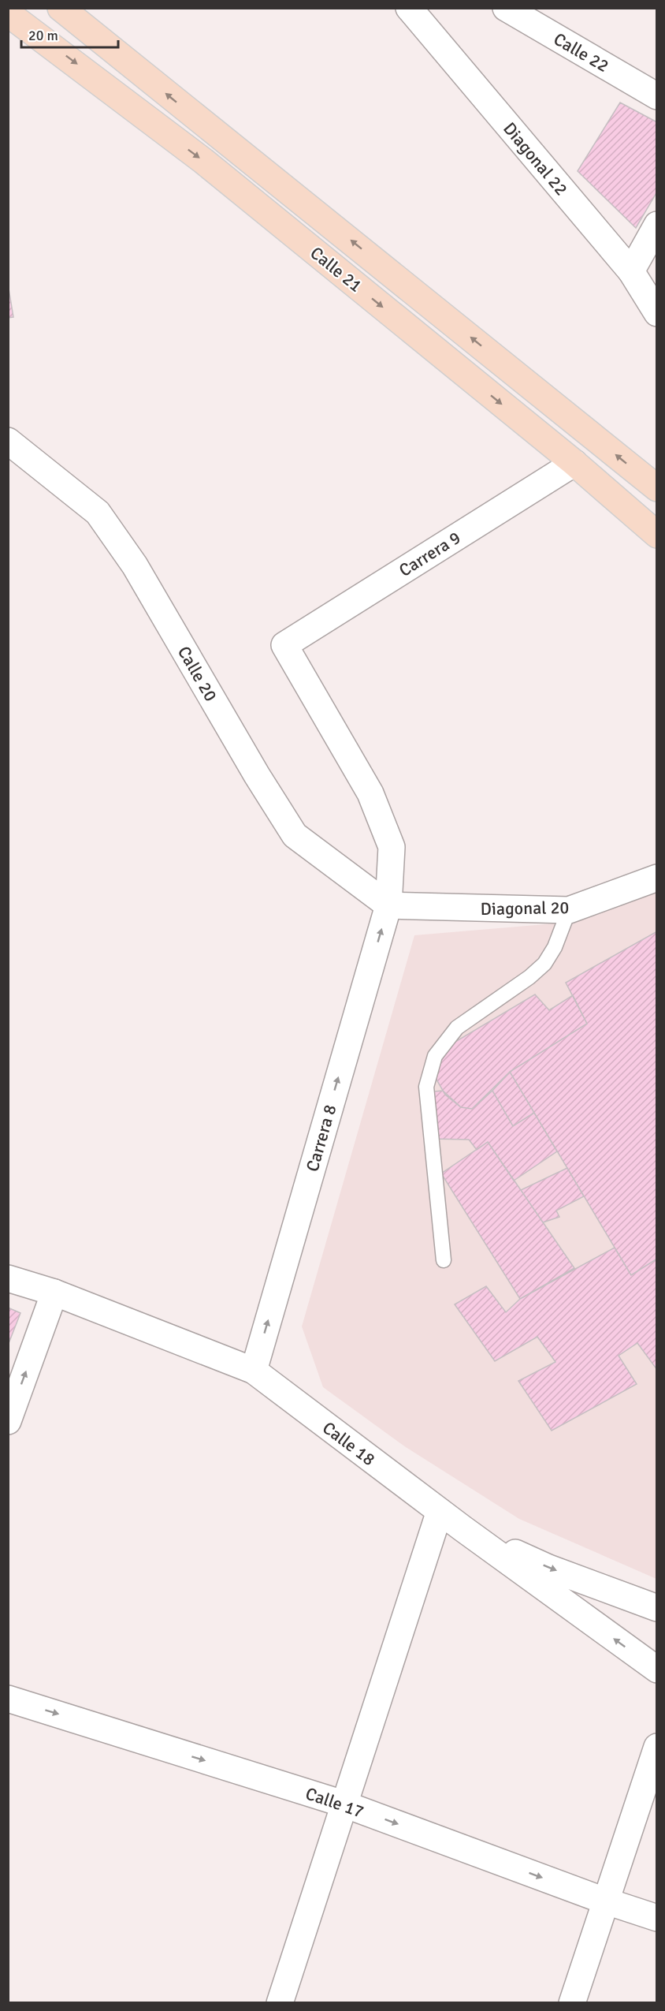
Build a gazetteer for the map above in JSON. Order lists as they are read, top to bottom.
{
  "streets": {
    "main road": ["Calle 21"],
    "street": [
      "Calle 22",
      "Diagonal 22",
      "Carrera 9",
      "Calle 20",
      "Diagonal 20",
      "Carrera 8",
      "Calle 18",
      "Calle 17"
    ]
  },
  "crossings": [
    ["Calle 21", "Carrera 9"],
    ["Carrera 9", "Carrera 8"],
    ["Calle 20", "Diagonal 20"],
    ["Calle 20", "Carrera 8"],
    ["Diagonal 20", "Carrera 8"],
    ["Carrera 8", "Calle 18"]
  ],
  "one_way": ["Carrera 8", "Calle 17"],
  "scale_bar": "20 m"
}
